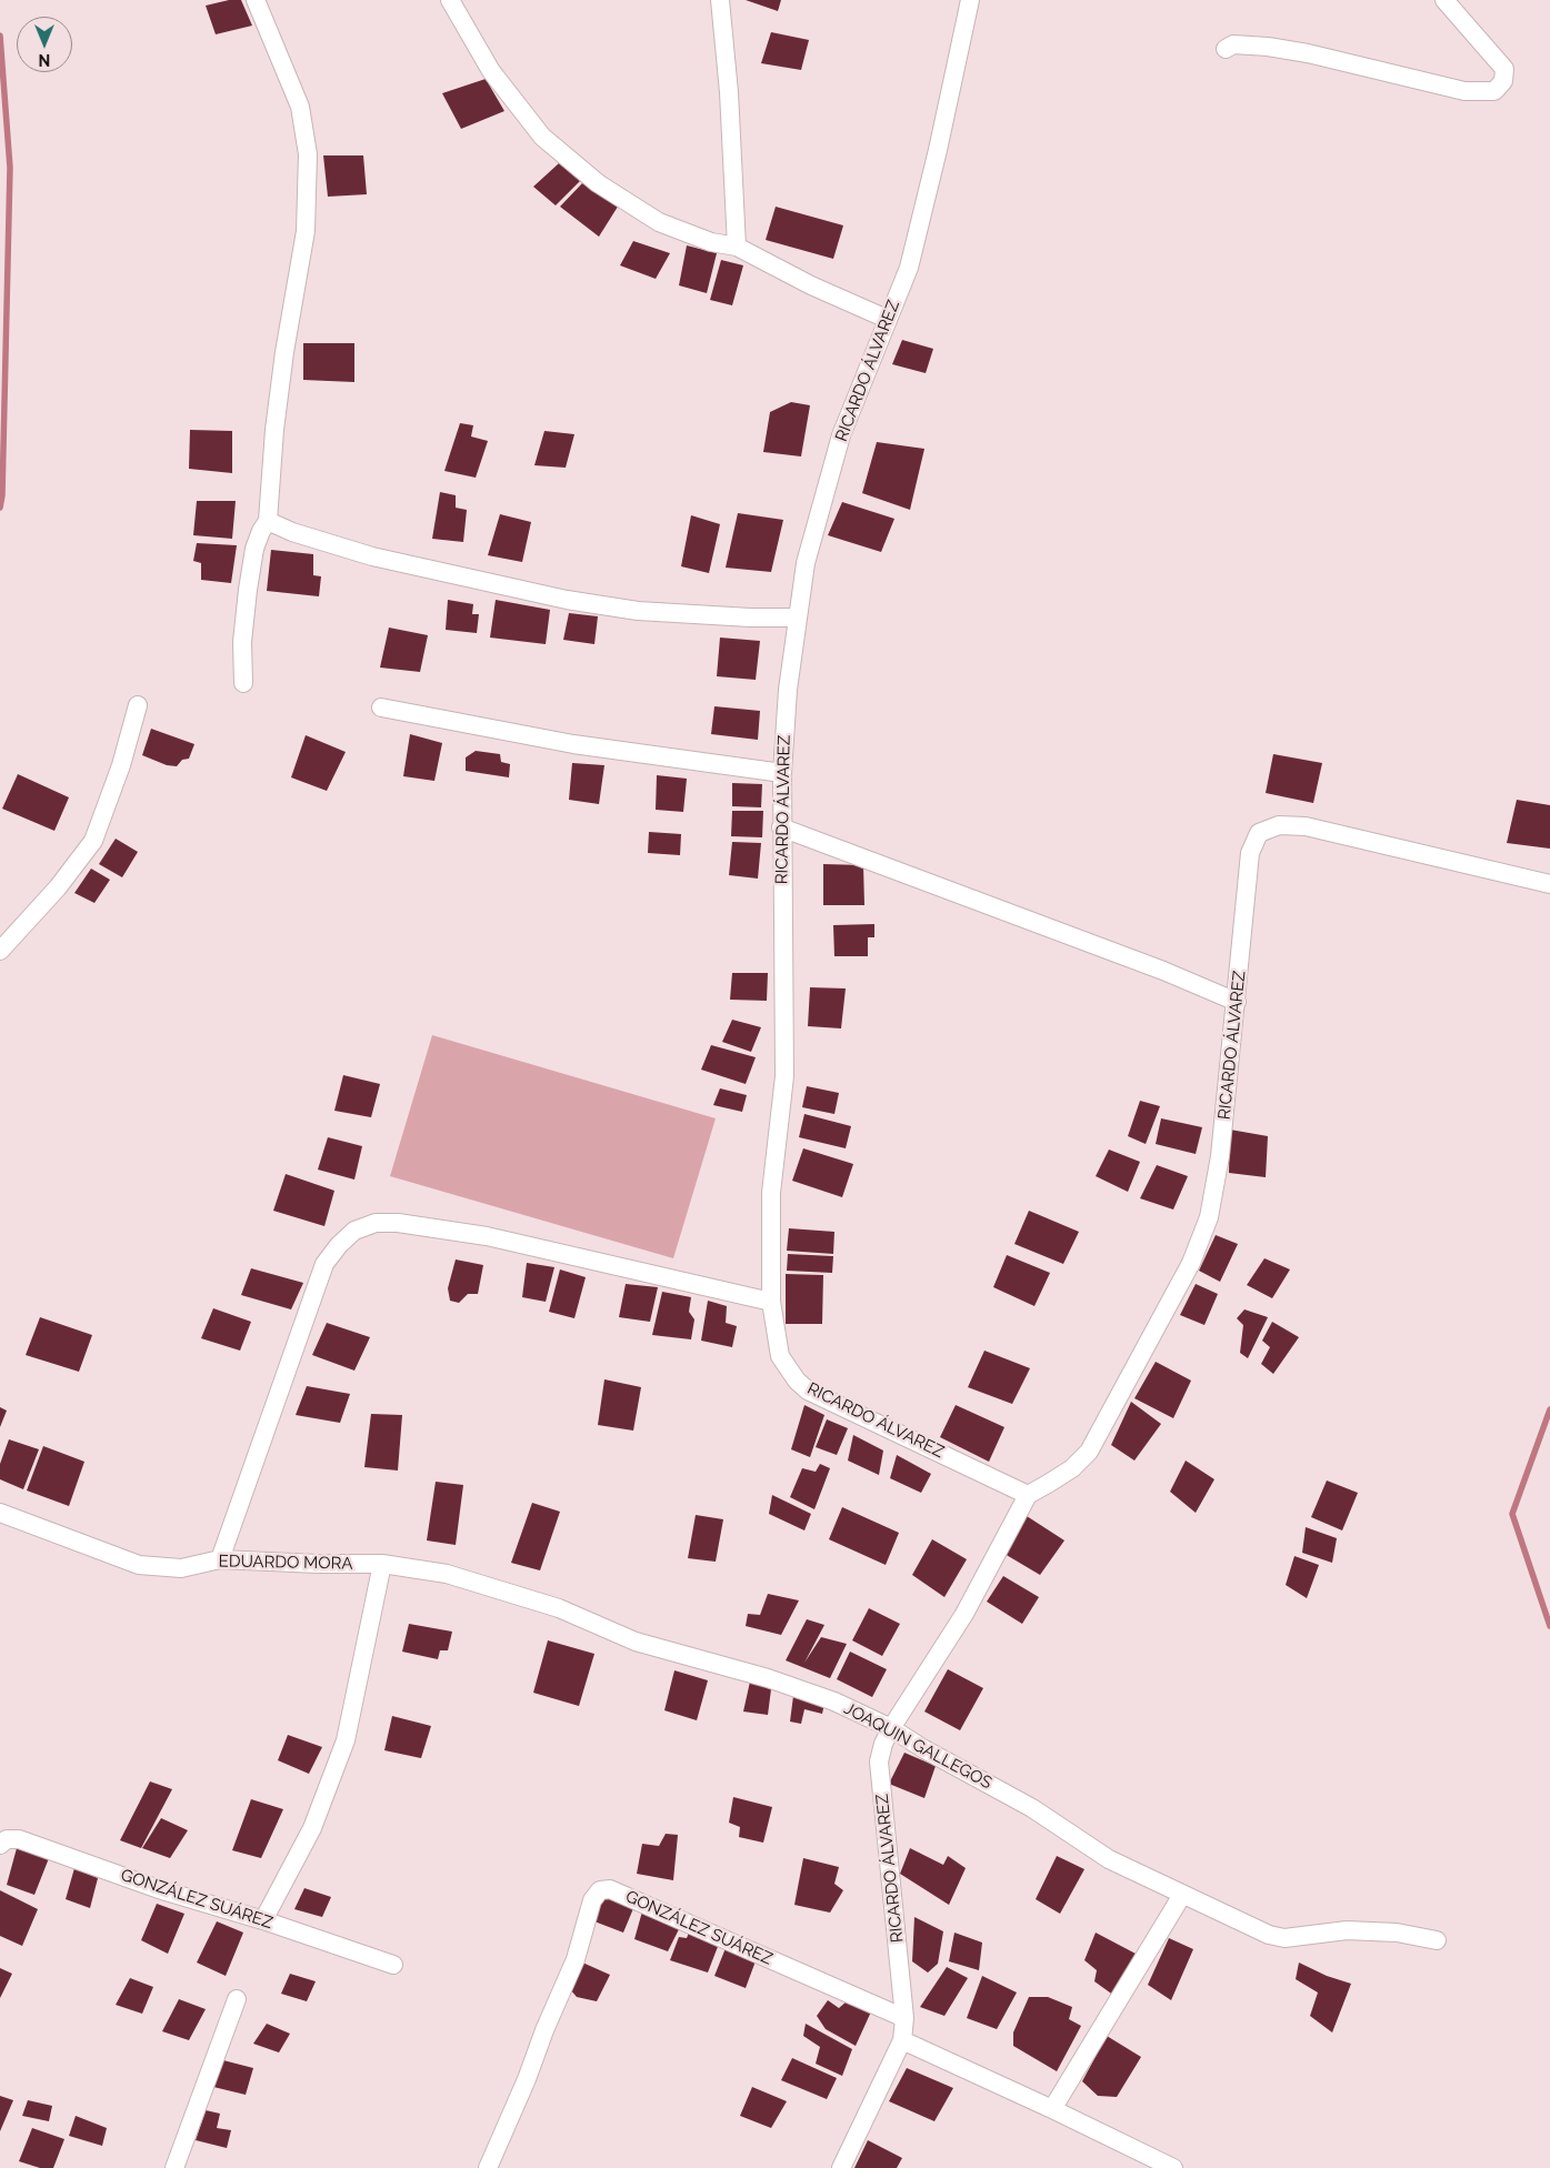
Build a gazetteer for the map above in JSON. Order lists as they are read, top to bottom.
{
  "streets": {
    "street": [
      "RICARDO ÁLVAREZ",
      "EDUARDO MORA",
      "JOAQUIN GALLEGOS",
      "GONZÁLEZ SUÁREZ"
    ]
  },
  "crossings": [
    ["RICARDO ÁLVAREZ", "JOAQUIN GALLEGOS"],
    ["RICARDO ÁLVAREZ", "GONZÁLEZ SUÁREZ"],
    ["EDUARDO MORA", "JOAQUIN GALLEGOS"]
  ],
  "north": "bottom"
}
